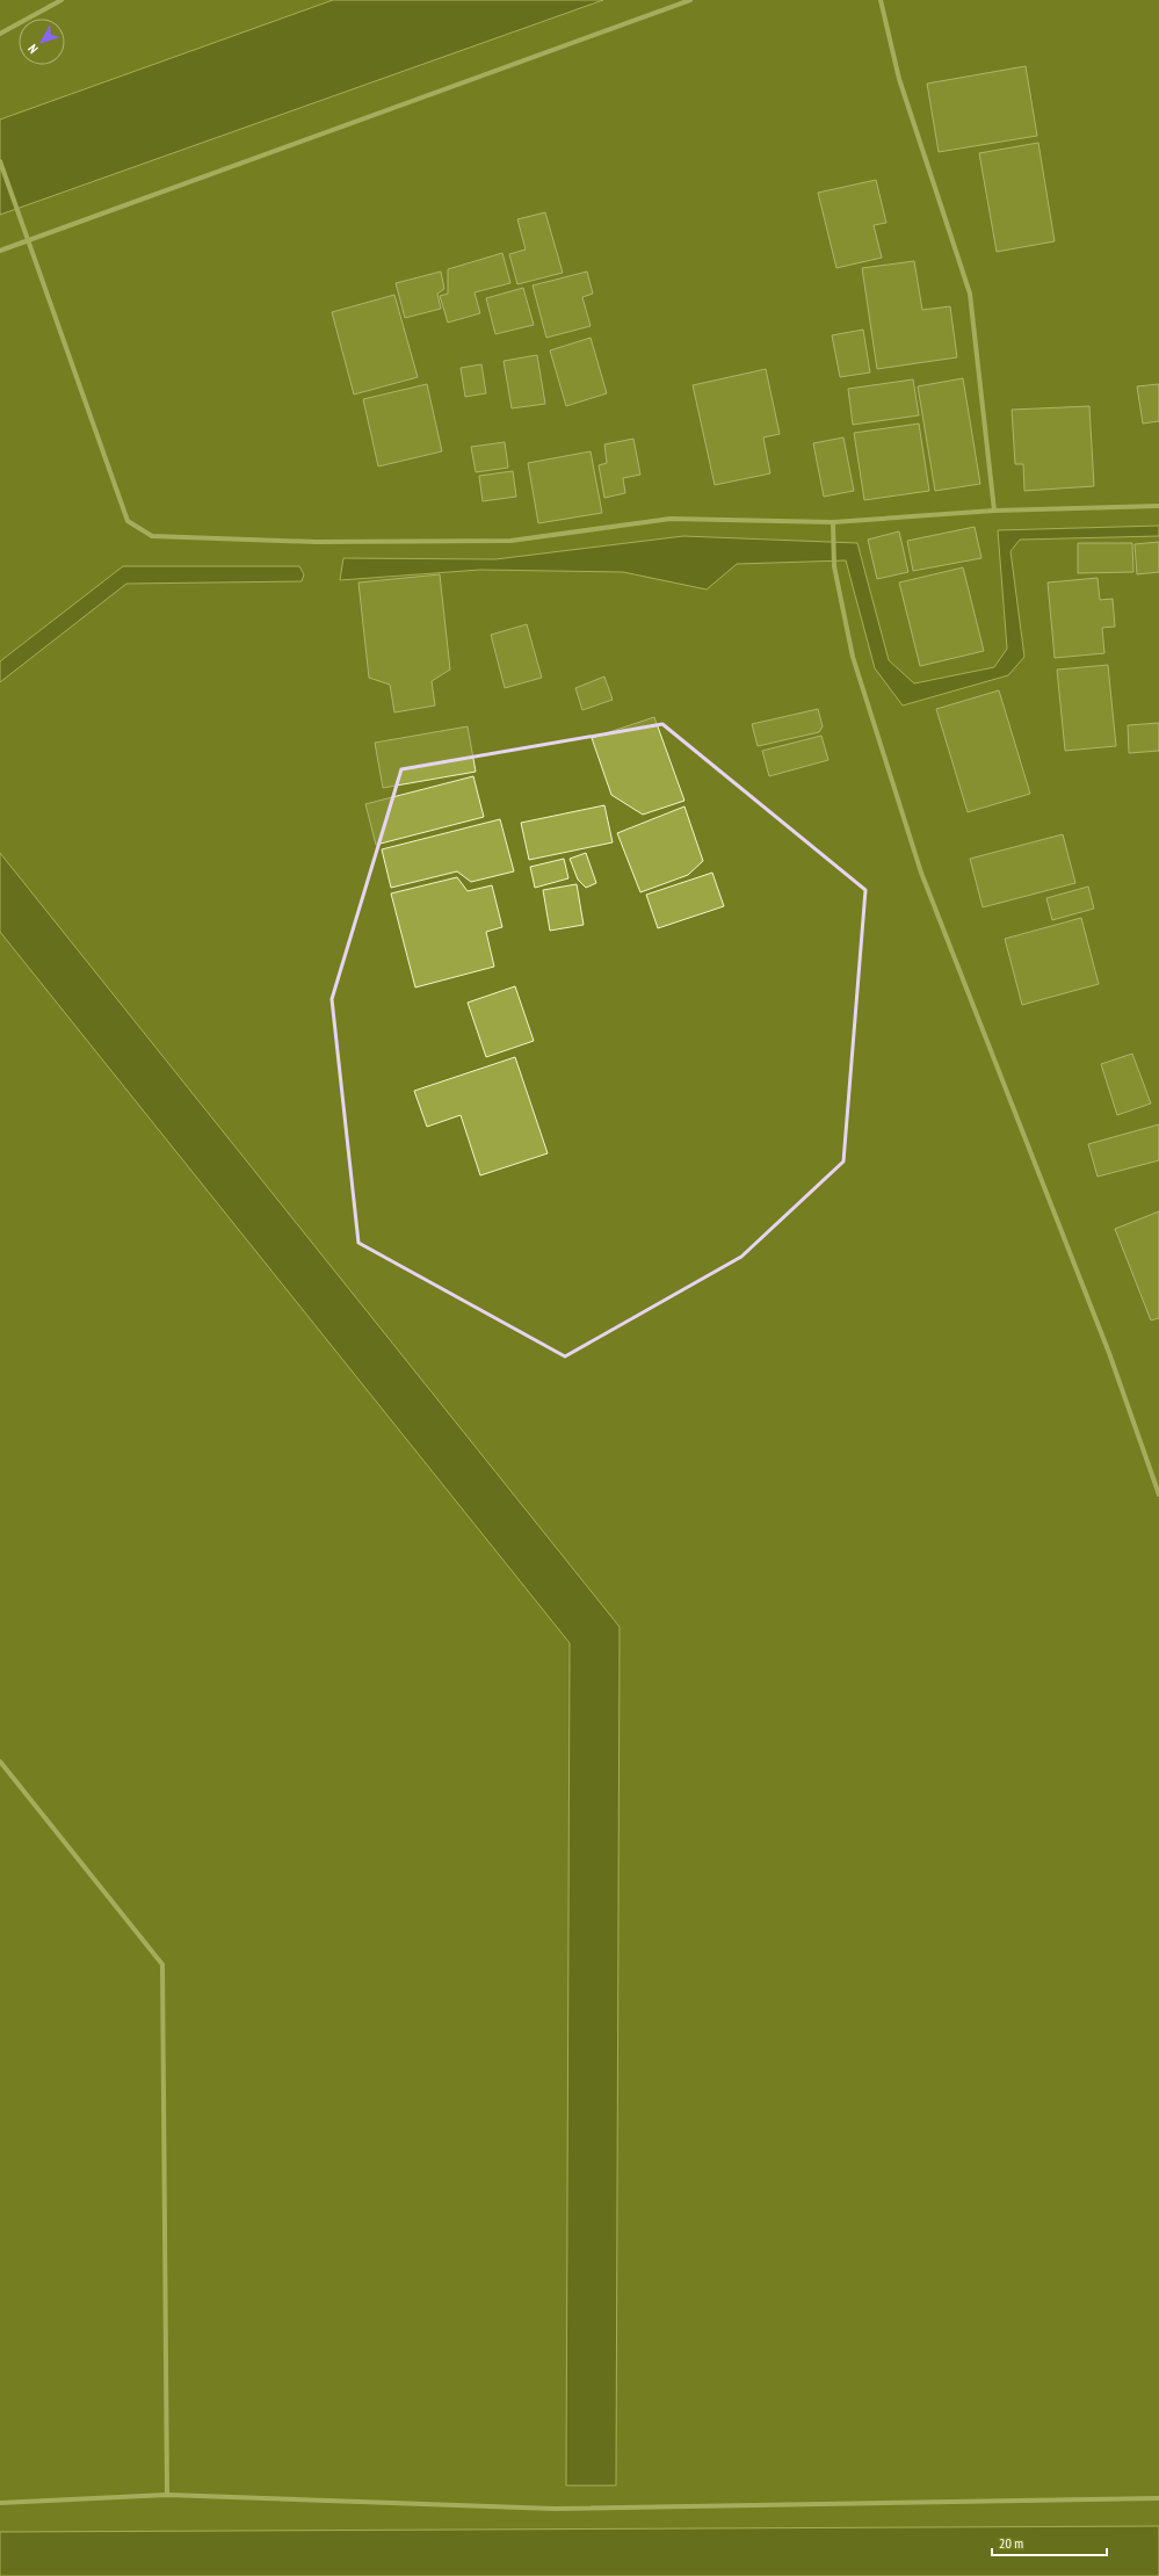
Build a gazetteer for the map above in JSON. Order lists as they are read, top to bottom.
{
  "scale_bar": "20 m",
  "north": "bottom left"
}
